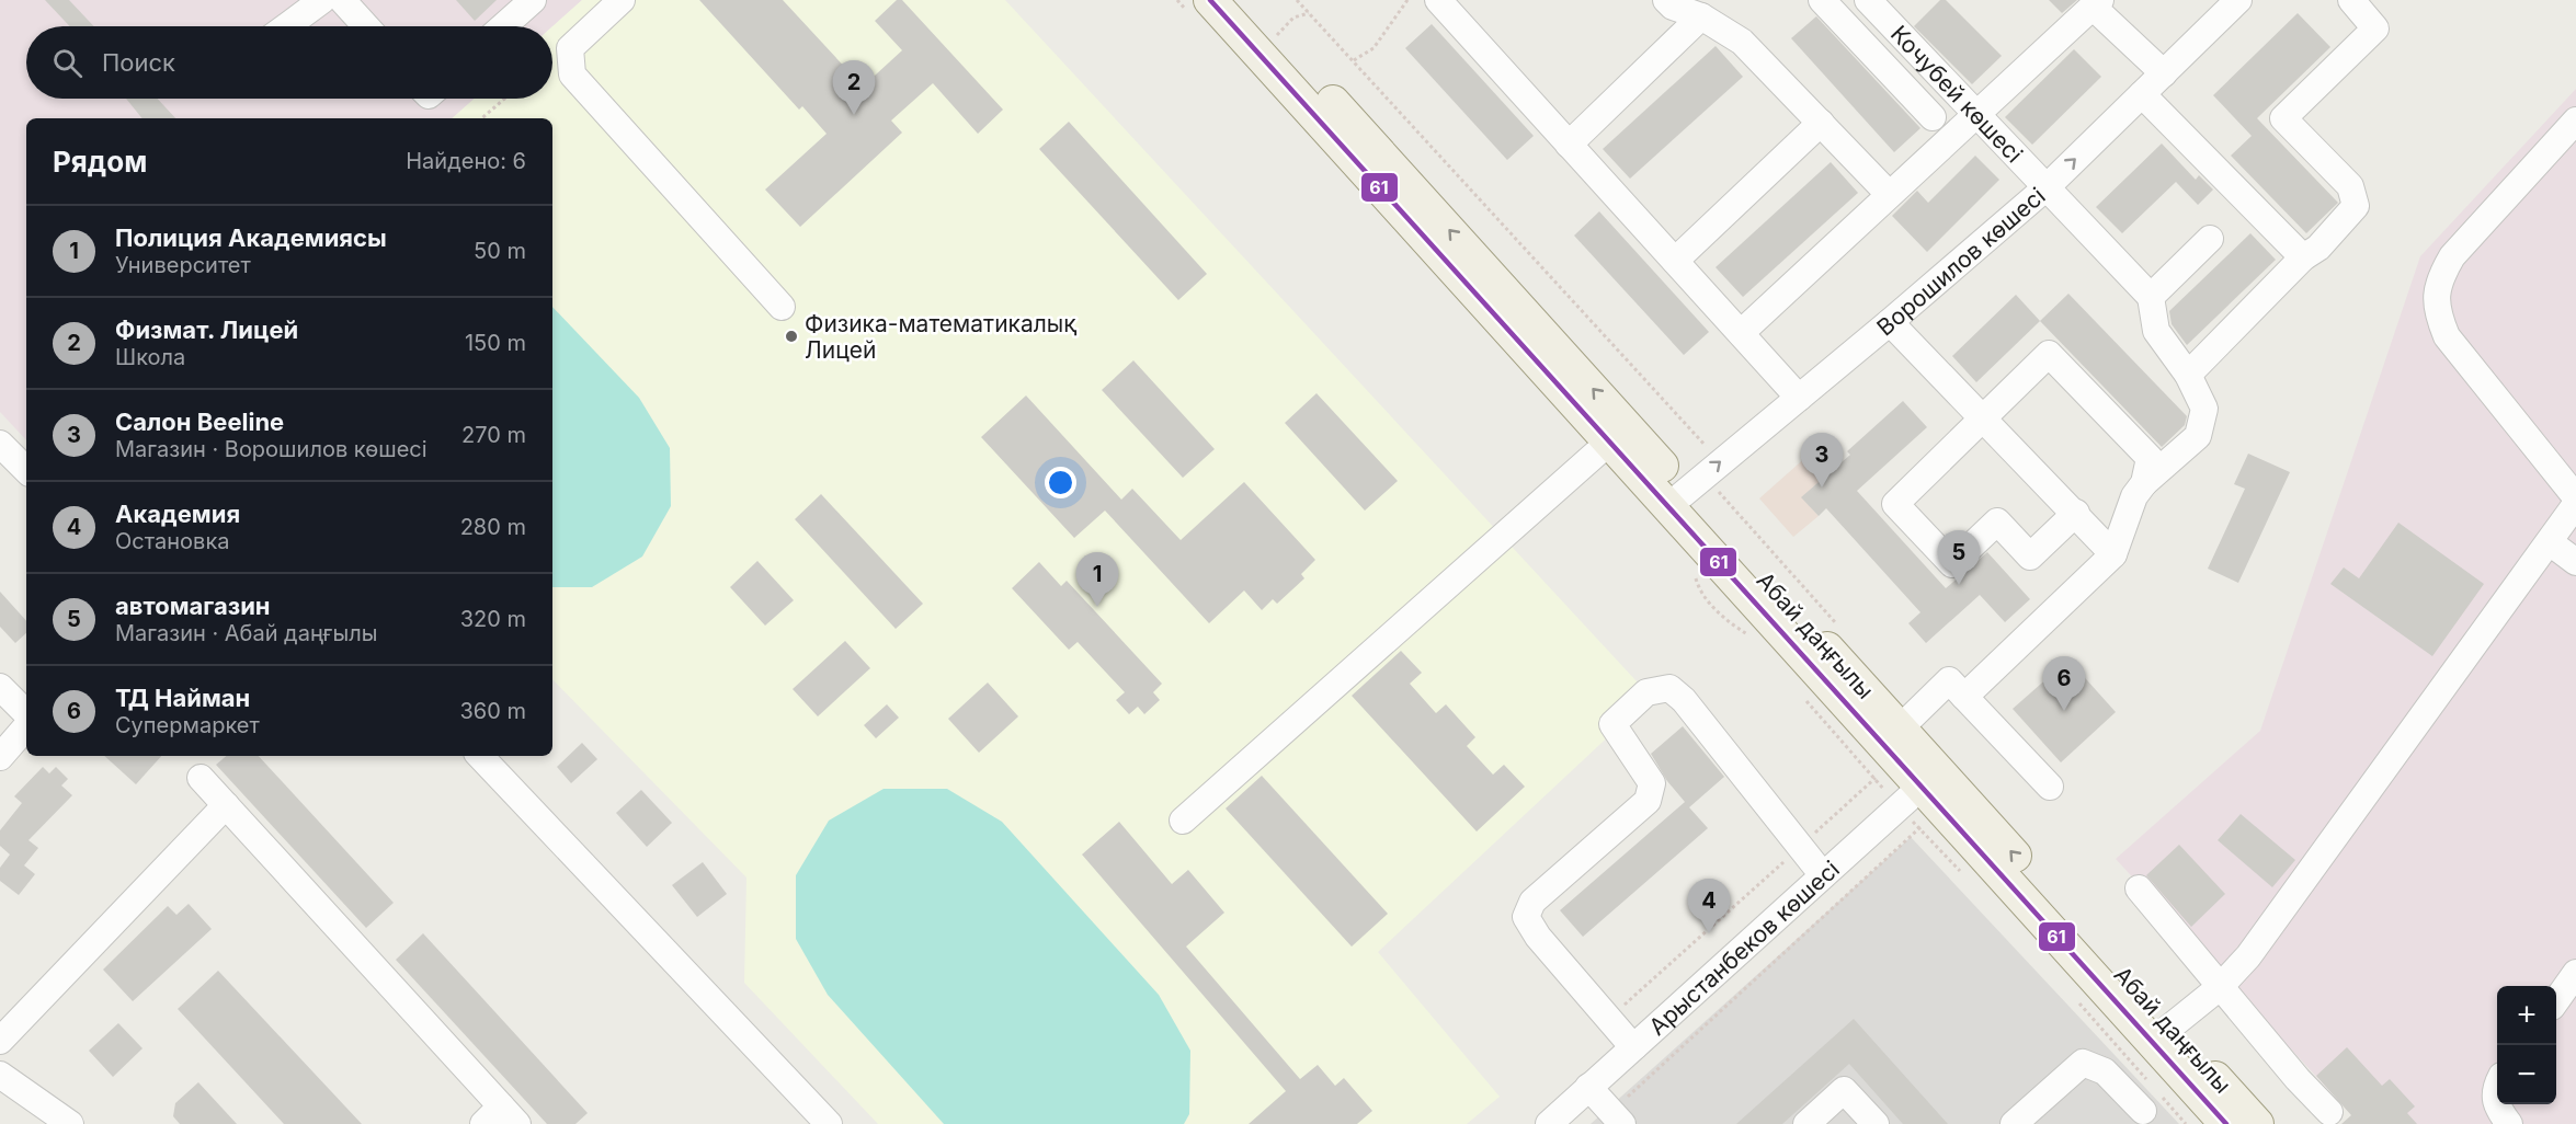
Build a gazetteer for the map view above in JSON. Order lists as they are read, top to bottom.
{
  "streets": {
    "main road": ["Абай даңғылы"],
    "street": ["Кочубей көшесі", "Ворошилов көшесі", "Арыстанбеков көшесі"]
  },
  "crossings": [
    ["Кочубей көшесі", "Ворошилов көшесі"],
    ["Ворошилов көшесі", "Абай даңғылы"],
    ["Абай даңғылы", "Арыстанбеков көшесі"]
  ],
  "places": ["Физика-математикалық Лицей"],
  "lines": ["transit line 61"],
  "page": {
    "search": "Поиск",
    "pins": [
      "2",
      "3",
      "5",
      "1",
      "6",
      "4"
    ],
    "heading": ["Рядом", "Найдено: 6"],
    "list": [
      {
        "mark": "1",
        "name": "Полиция Академиясы",
        "note": "Университет",
        "value": "50 m"
      },
      {
        "mark": "2",
        "name": "Физмат. Лицей",
        "note": "Школа",
        "value": "150 m"
      },
      {
        "mark": "3",
        "name": "Cалон Beeline",
        "note": "Магазин · Ворошилов көшесі",
        "value": "270 m"
      },
      {
        "mark": "4",
        "name": "Академия",
        "note": "Остановка",
        "value": "280 m"
      },
      {
        "mark": "5",
        "name": "автомагазин",
        "note": "Магазин · Абай даңғылы",
        "value": "320 m"
      },
      {
        "mark": "6",
        "name": "ТД Найман",
        "note": "Супермаркет",
        "value": "360 m"
      }
    ],
    "map_buttons": ["+", "−"]
  }
}
